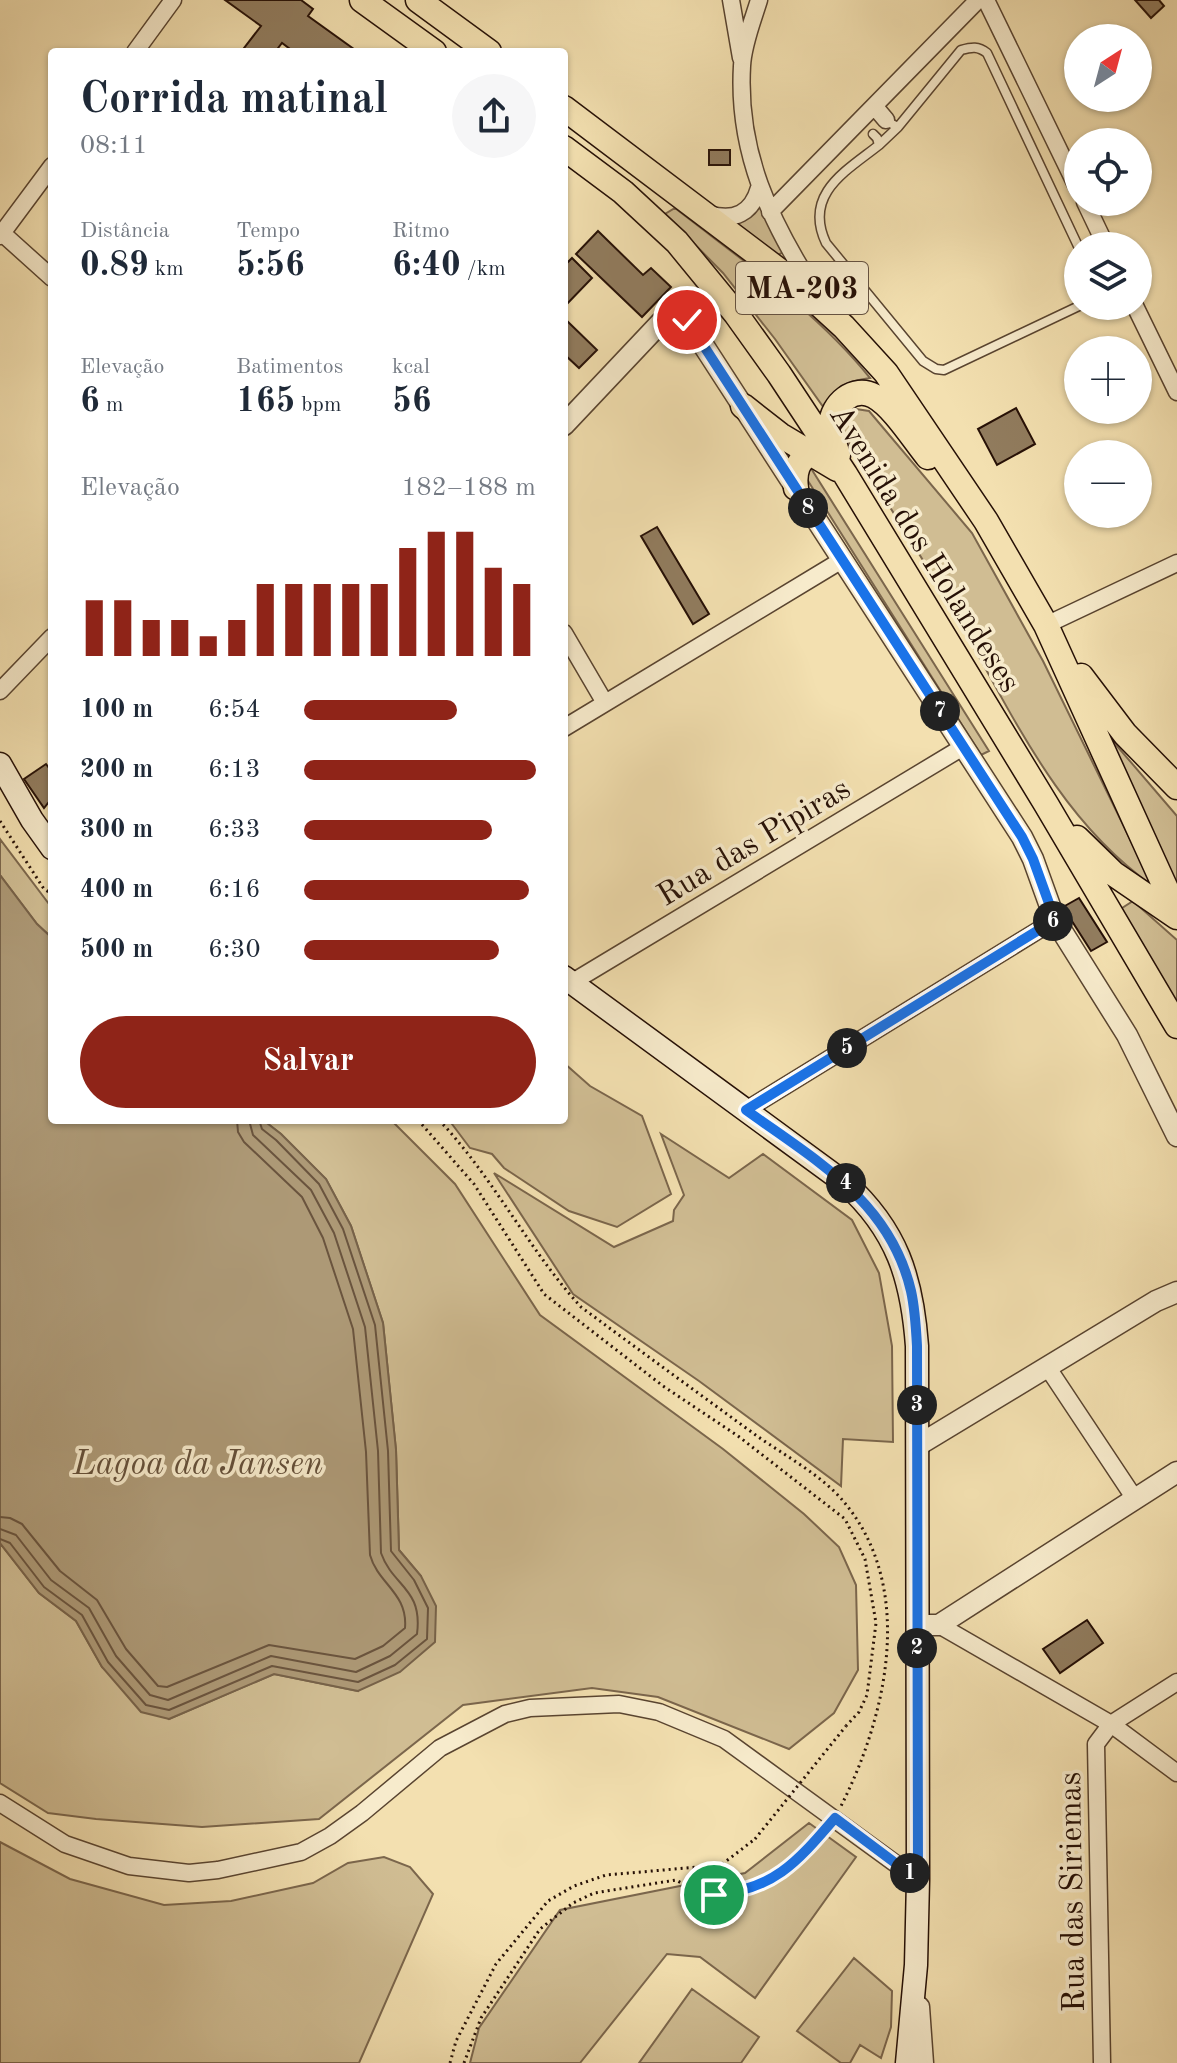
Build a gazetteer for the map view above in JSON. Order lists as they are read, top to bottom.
{
  "streets": {
    "main road": ["MA-203", "Avenida dos Holandeses"],
    "street": ["Rua das Pipiras", "Rua das Siriemas"]
  },
  "water": ["Lagoa da Jansen"],
  "north": "top right",
  "page": {
    "map_buttons": ["+", "−"],
    "heading": ["Corrida matinal", "08:11"],
    "stats": [
      ["Distância", "0.89 km"],
      ["Tempo", "5:56"],
      ["Ritmo", "6:40 /km"],
      ["Elevação", "6 m"],
      ["Batimentos", "165 bpm"],
      ["kcal", "56"]
    ],
    "chart": ["Elevação", "182–188 m"],
    "pins": [
      "8",
      "7",
      "6",
      "5",
      "4",
      "3",
      "2",
      "1"
    ],
    "list": [
      {
        "name": "100 m",
        "note": "6:54"
      },
      {
        "name": "200 m",
        "note": "6:13"
      },
      {
        "name": "300 m",
        "note": "6:33"
      },
      {
        "name": "400 m",
        "note": "6:16"
      },
      {
        "name": "500 m",
        "note": "6:30"
      }
    ],
    "buttons": "Salvar"
  }
}
